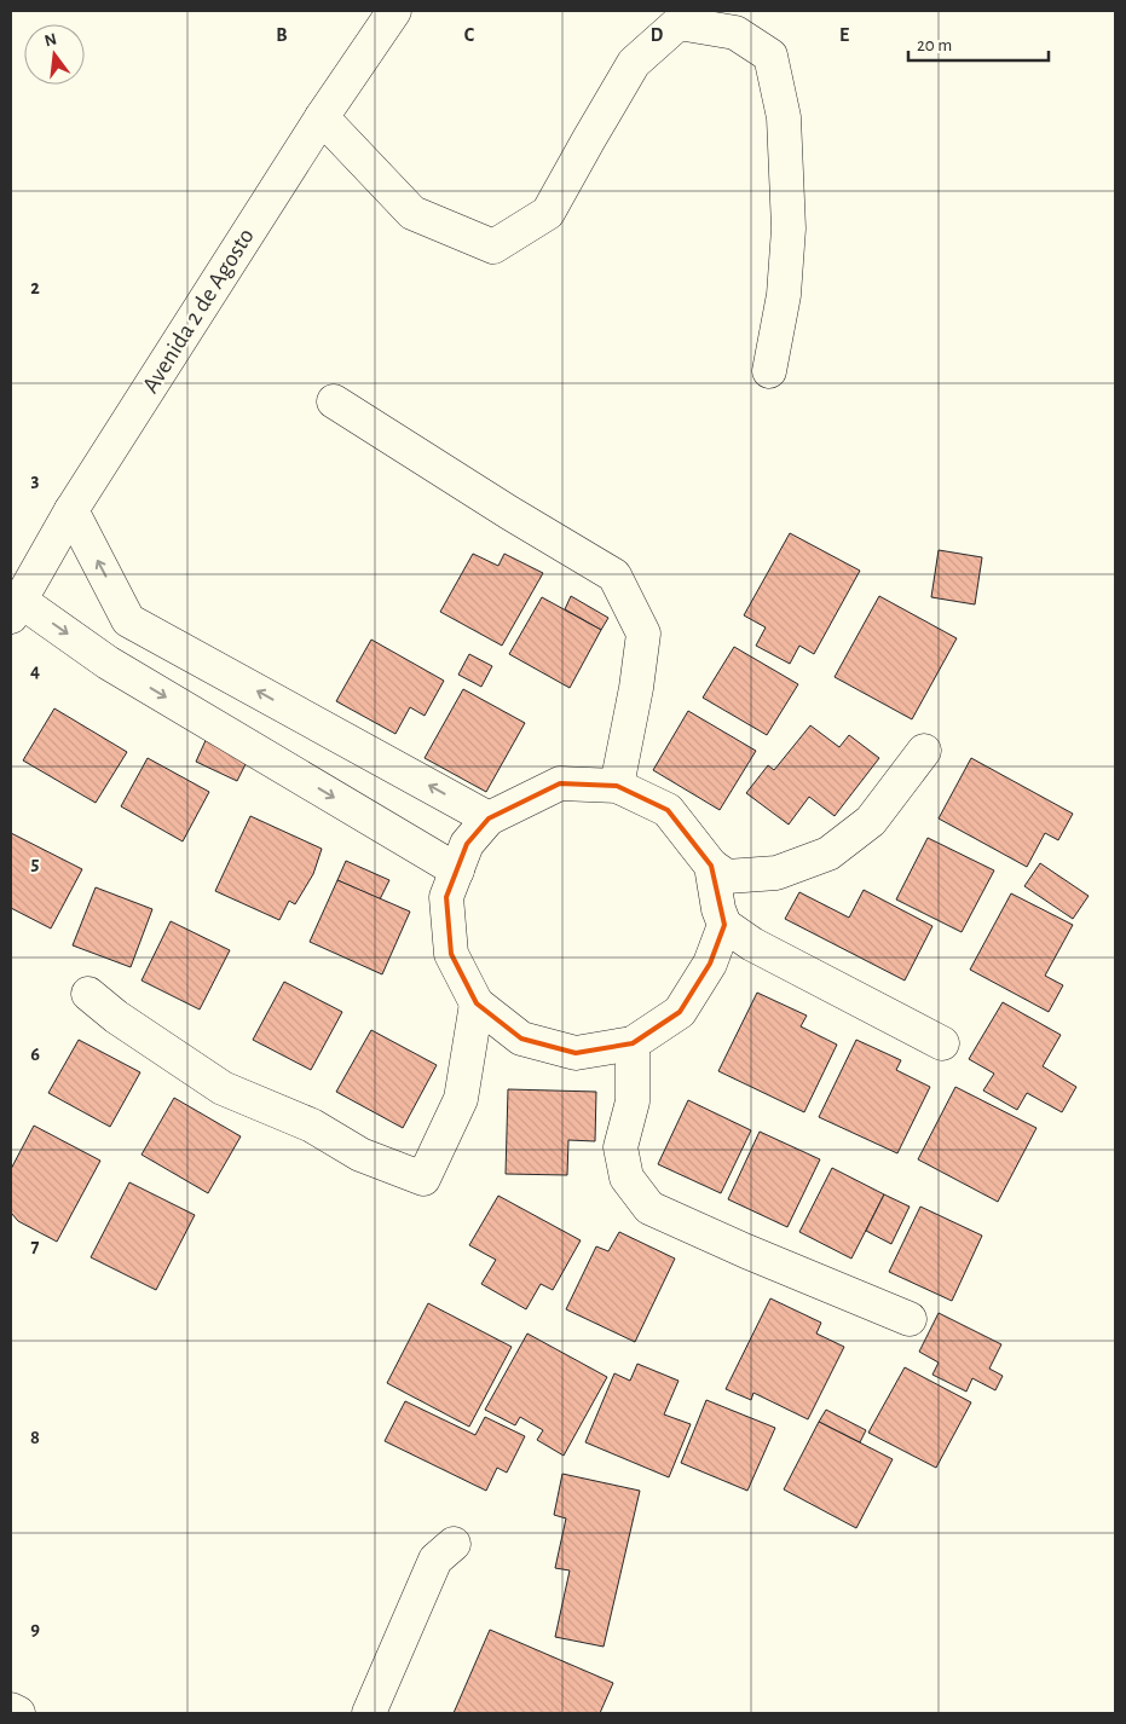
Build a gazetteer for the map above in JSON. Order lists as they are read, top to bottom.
{
  "streets": {
    "street": ["Avenida 2 de Agosto"]
  },
  "scale_bar": "20 m",
  "north": "top",
  "grid": {
    "columns": [
      "B",
      "C",
      "D",
      "E"
    ],
    "rows": [
      "2",
      "3",
      "4",
      "5",
      "6",
      "7",
      "8",
      "9"
    ]
  }
}
